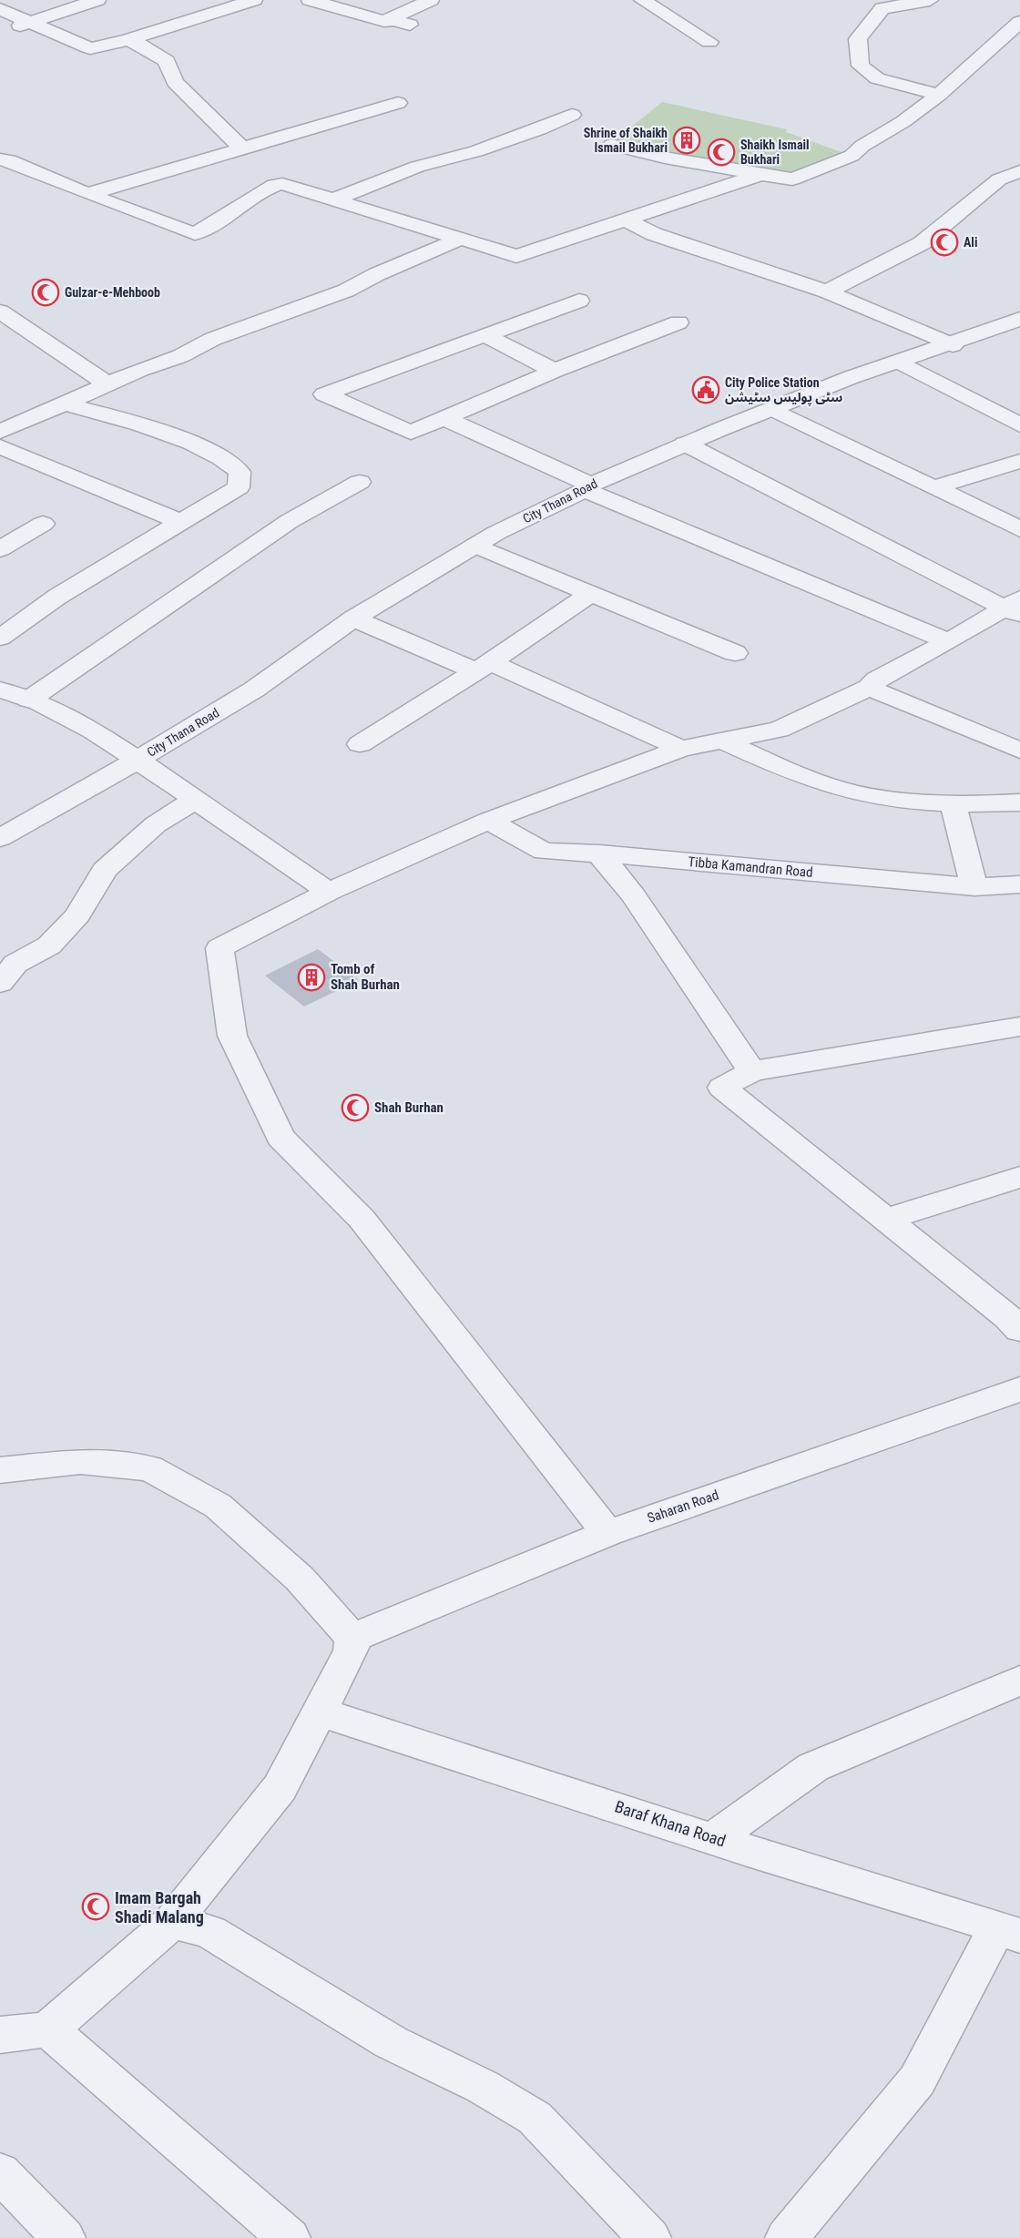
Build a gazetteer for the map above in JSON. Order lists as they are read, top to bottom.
{
  "streets": {
    "street": [
      "City Thana Road",
      "Tibba Kamandran Road",
      "Saharan Road",
      "Baraf Khana Road"
    ]
  },
  "places": {
    "building": ["Shrine of Shaikh Ismail Bukhari", "Tomb of Shah Burhan"],
    "mosque": [
      "Shaikh Ismail Bukhari",
      "Ali",
      "Gulzar-e-Mehboob",
      "Shah Burhan",
      "Imam Bargah Shadi Malang"
    ],
    "public building": ["City Police Station سٹی پولیس سٹیشن"]
  }
}
